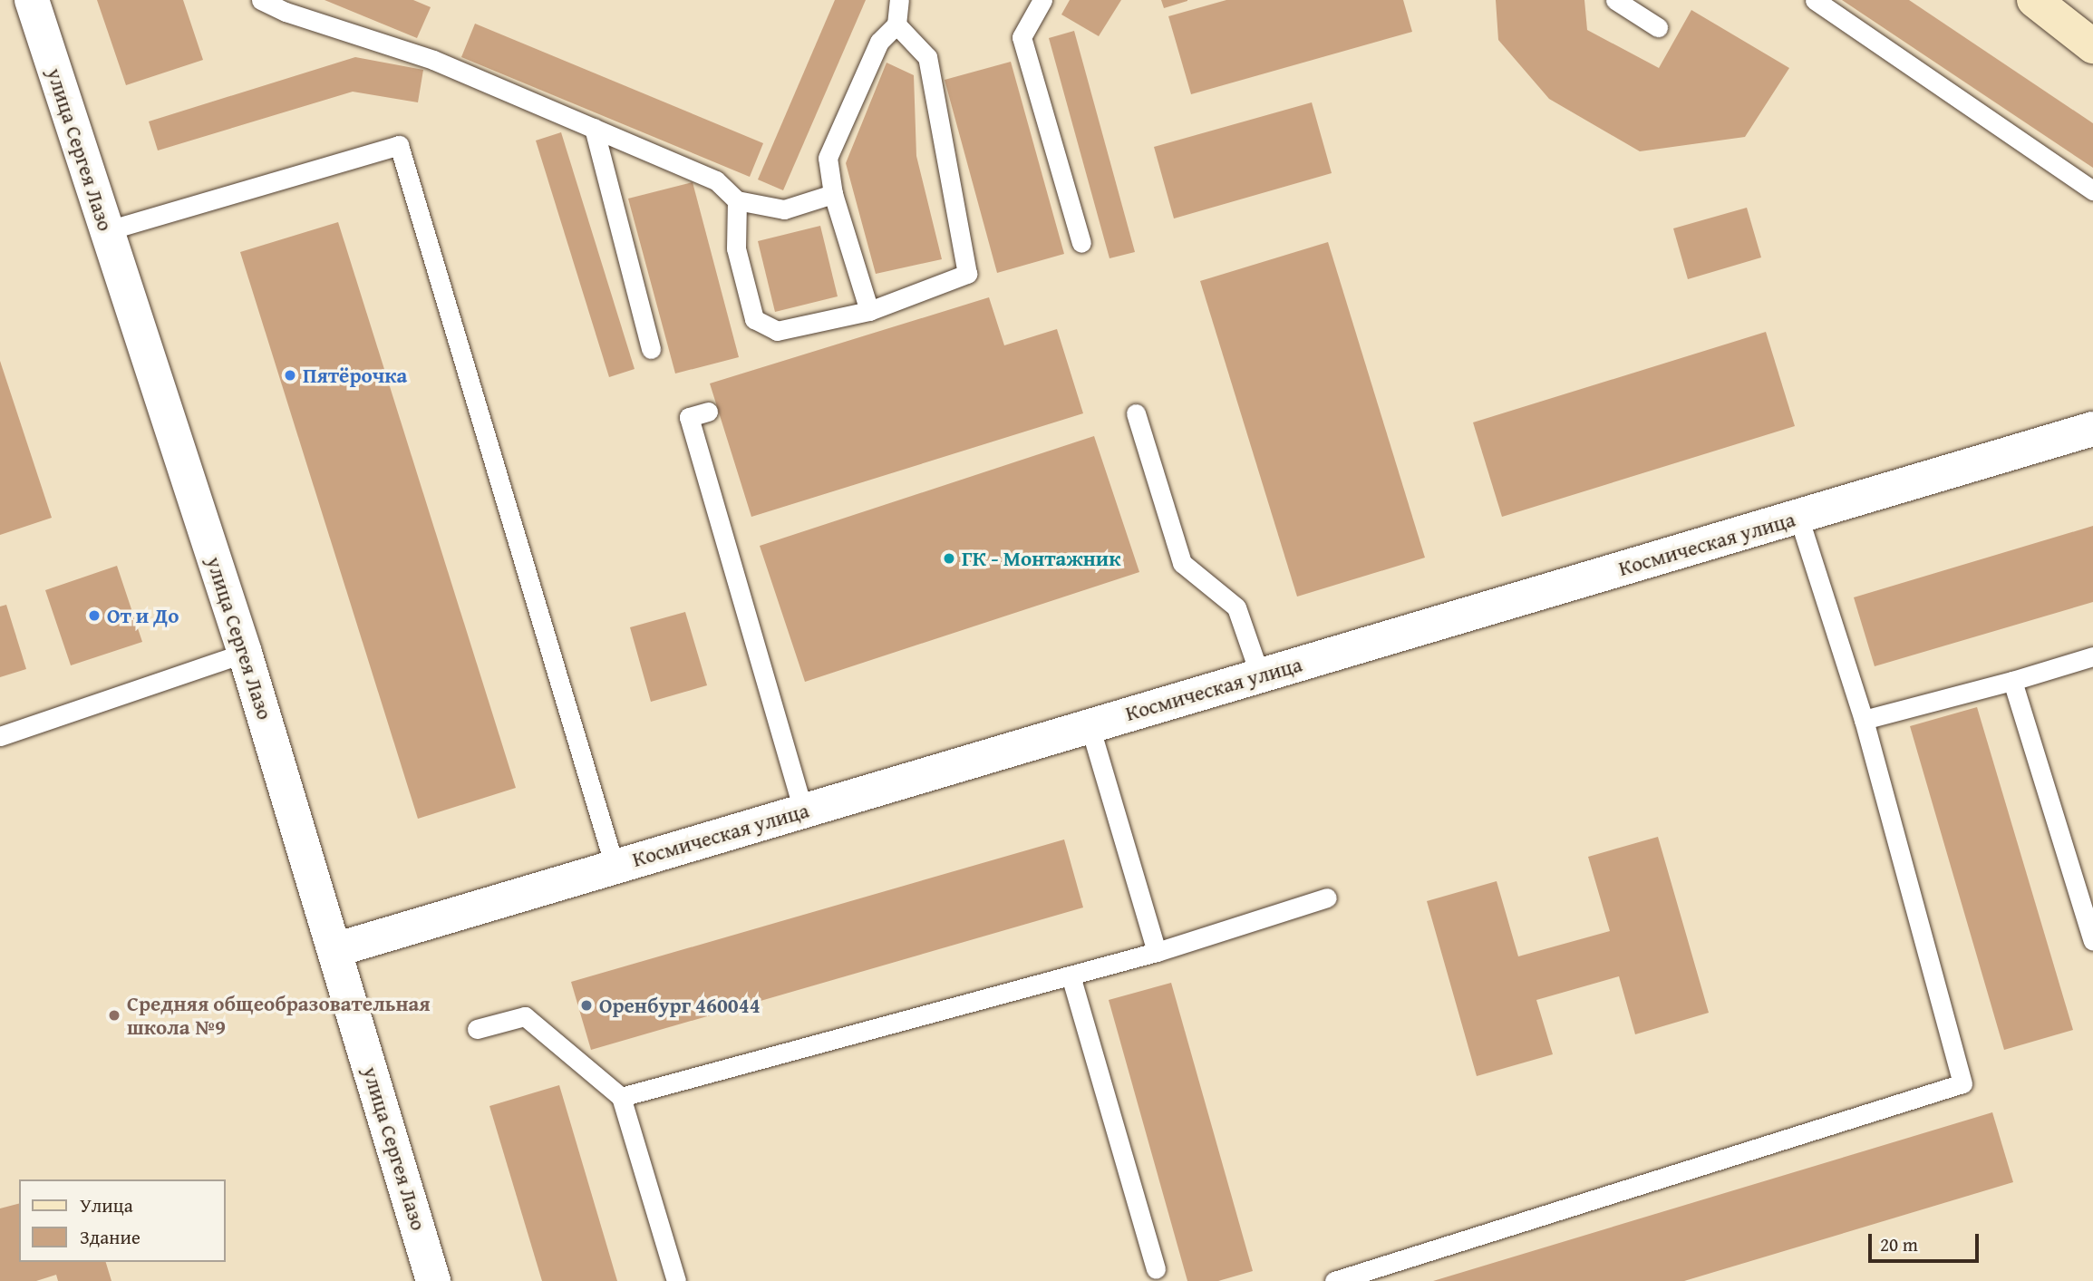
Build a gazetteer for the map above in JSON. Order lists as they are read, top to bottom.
{
  "streets": {
    "street": ["улица Сергея Лазо", "Космическая улица"]
  },
  "crossings": [
    ["улица Сергея Лазо", "Космическая улица"]
  ],
  "places": [
    "Пятёрочка",
    "ГК - Монтажник",
    "От и До",
    "Оренбург 460044",
    "Средняя общеобразовательная школа №9"
  ],
  "legend": ["Улица", "Здание"],
  "scale_bar": "20 m"
}
